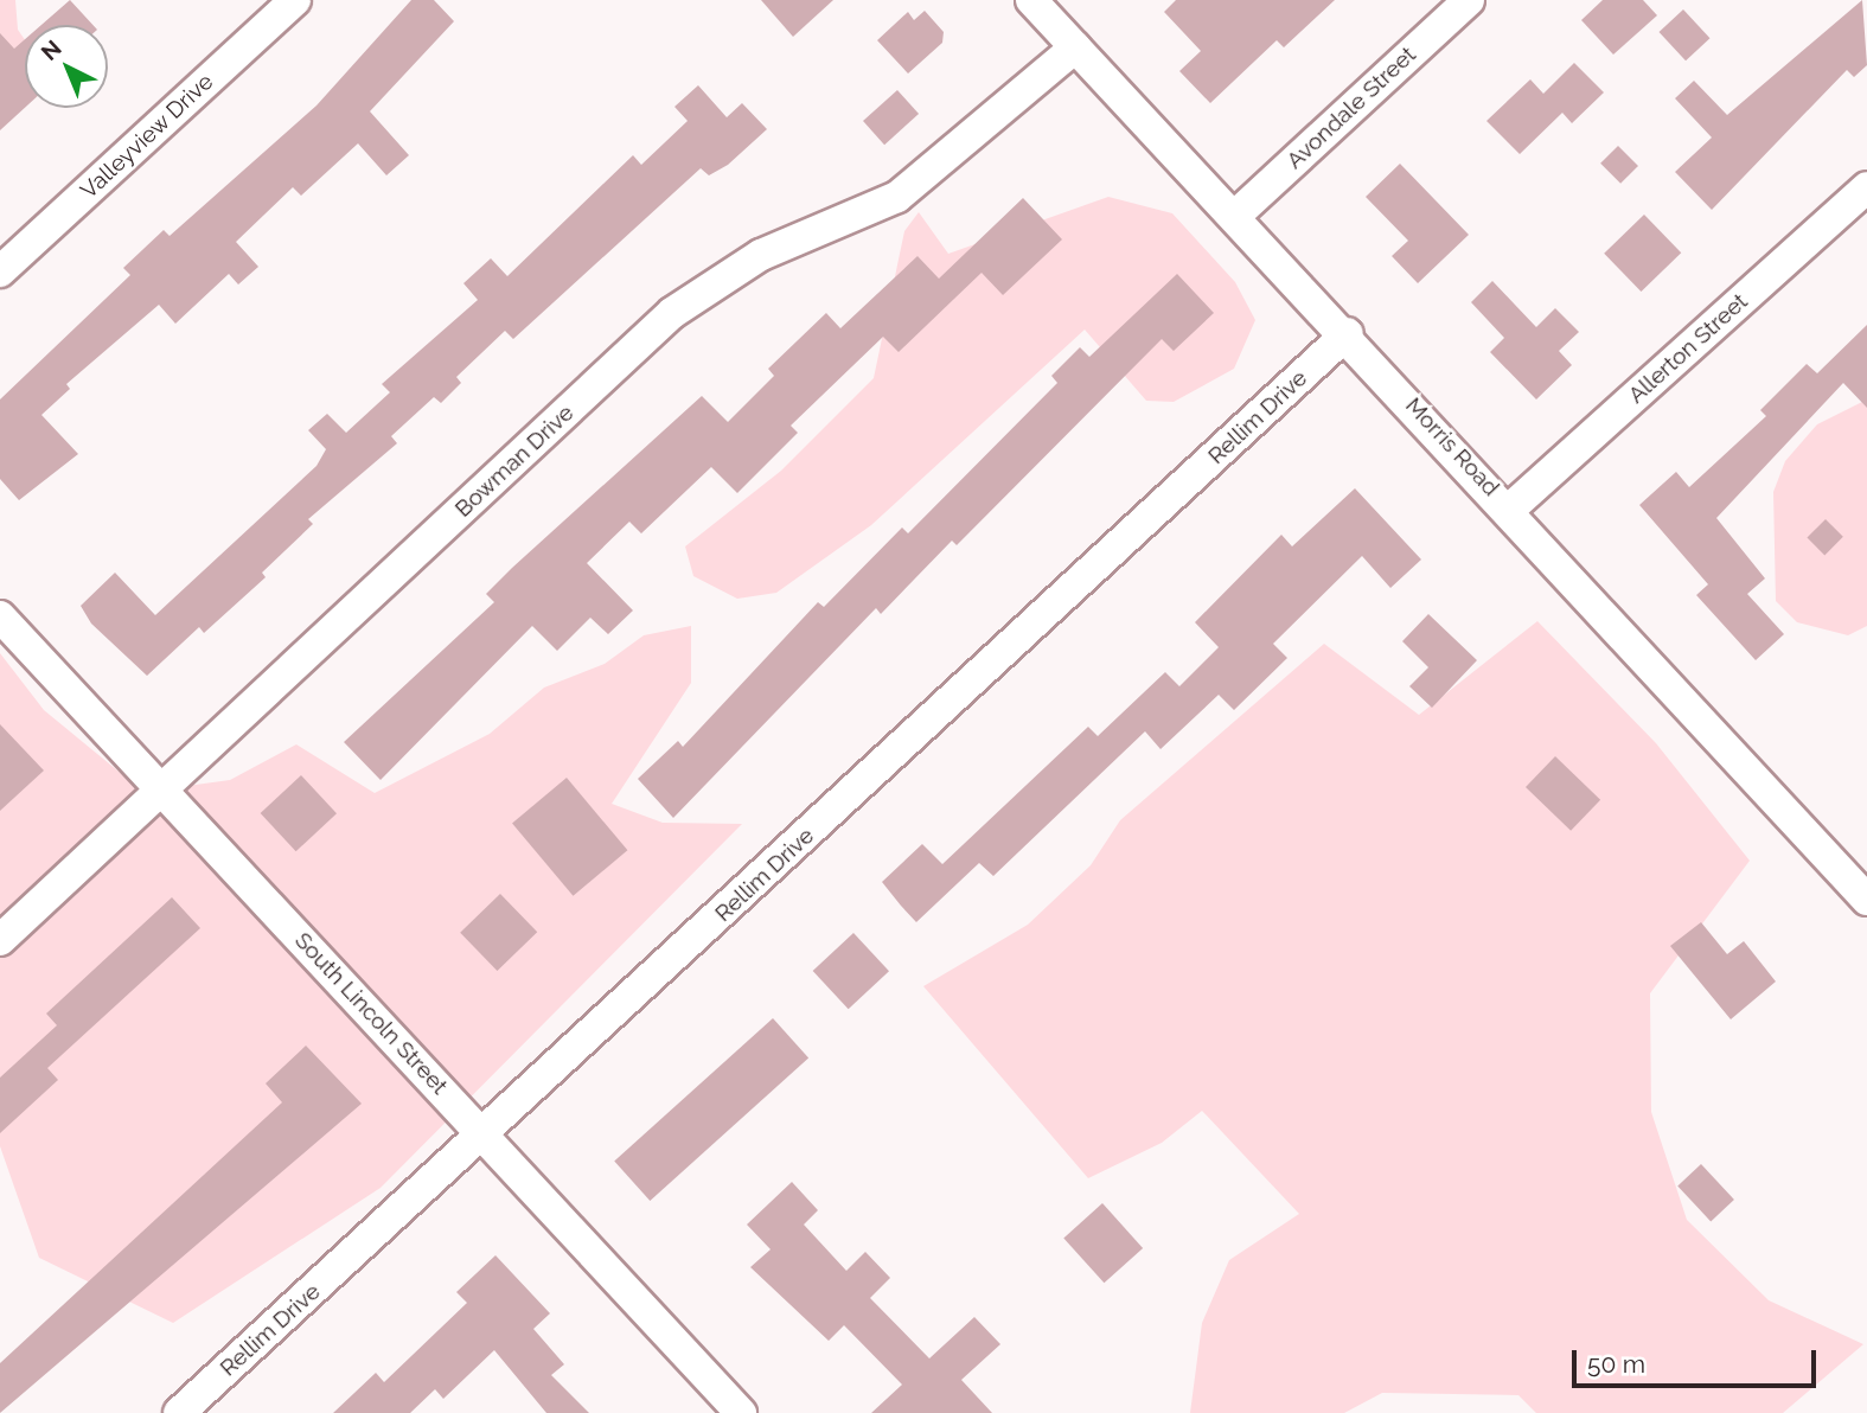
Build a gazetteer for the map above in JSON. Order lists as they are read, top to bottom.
{
  "streets": {
    "street": [
      "Avondale Street",
      "Valleyview Drive",
      "Allerton Street",
      "Rellim Drive",
      "Morris Road",
      "Bowman Drive",
      "South Lincoln Street"
    ]
  },
  "crossings": [
    ["Avondale Street", "Morris Road"],
    ["Allerton Street", "Morris Road"],
    ["Rellim Drive", "Morris Road"],
    ["Rellim Drive", "South Lincoln Street"],
    ["Morris Road", "Bowman Drive"],
    ["Bowman Drive", "South Lincoln Street"]
  ],
  "scale_bar": "50 m",
  "north": "top left"
}
